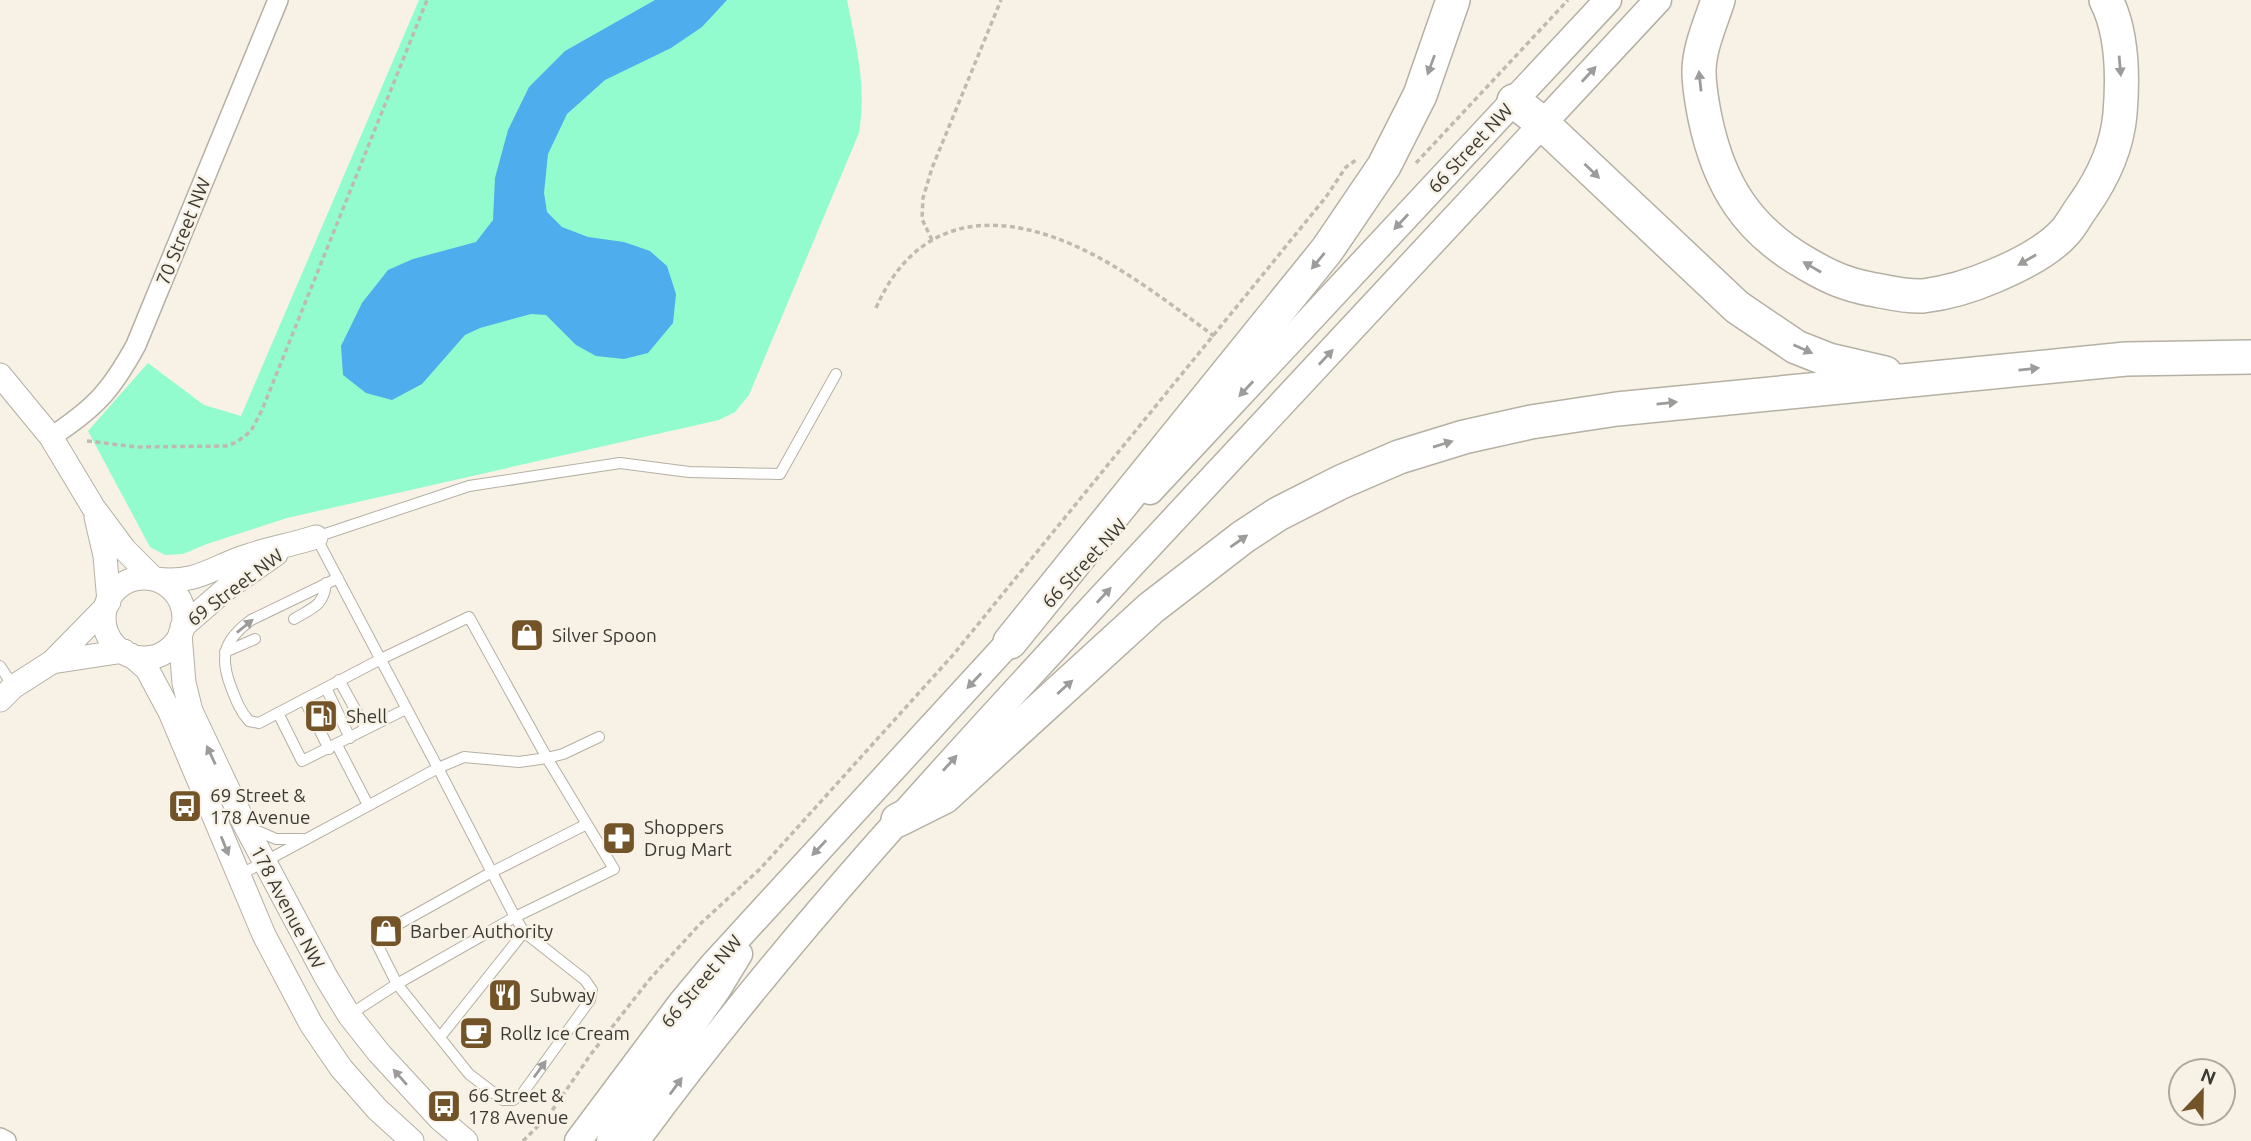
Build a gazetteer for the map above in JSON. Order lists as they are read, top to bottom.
{
  "streets": {
    "main road": ["66 Street NW"],
    "street": ["70 Street NW", "69 Street NW", "178 Avenue NW"]
  },
  "crossings": [
    ["69 Street NW", "178 Avenue NW"]
  ],
  "places": {
    "shop": ["Silver Spoon", "Barber Authority"],
    "fuel station": ["Shell"],
    "bus stop": ["69 Street & 178 Avenue", "66 Street & 178 Avenue"],
    "pharmacy": ["Shoppers Drug Mart"],
    "restaurant": ["Subway"],
    "cafe": ["Rollz Ice Cream"]
  },
  "north": "top"
}
